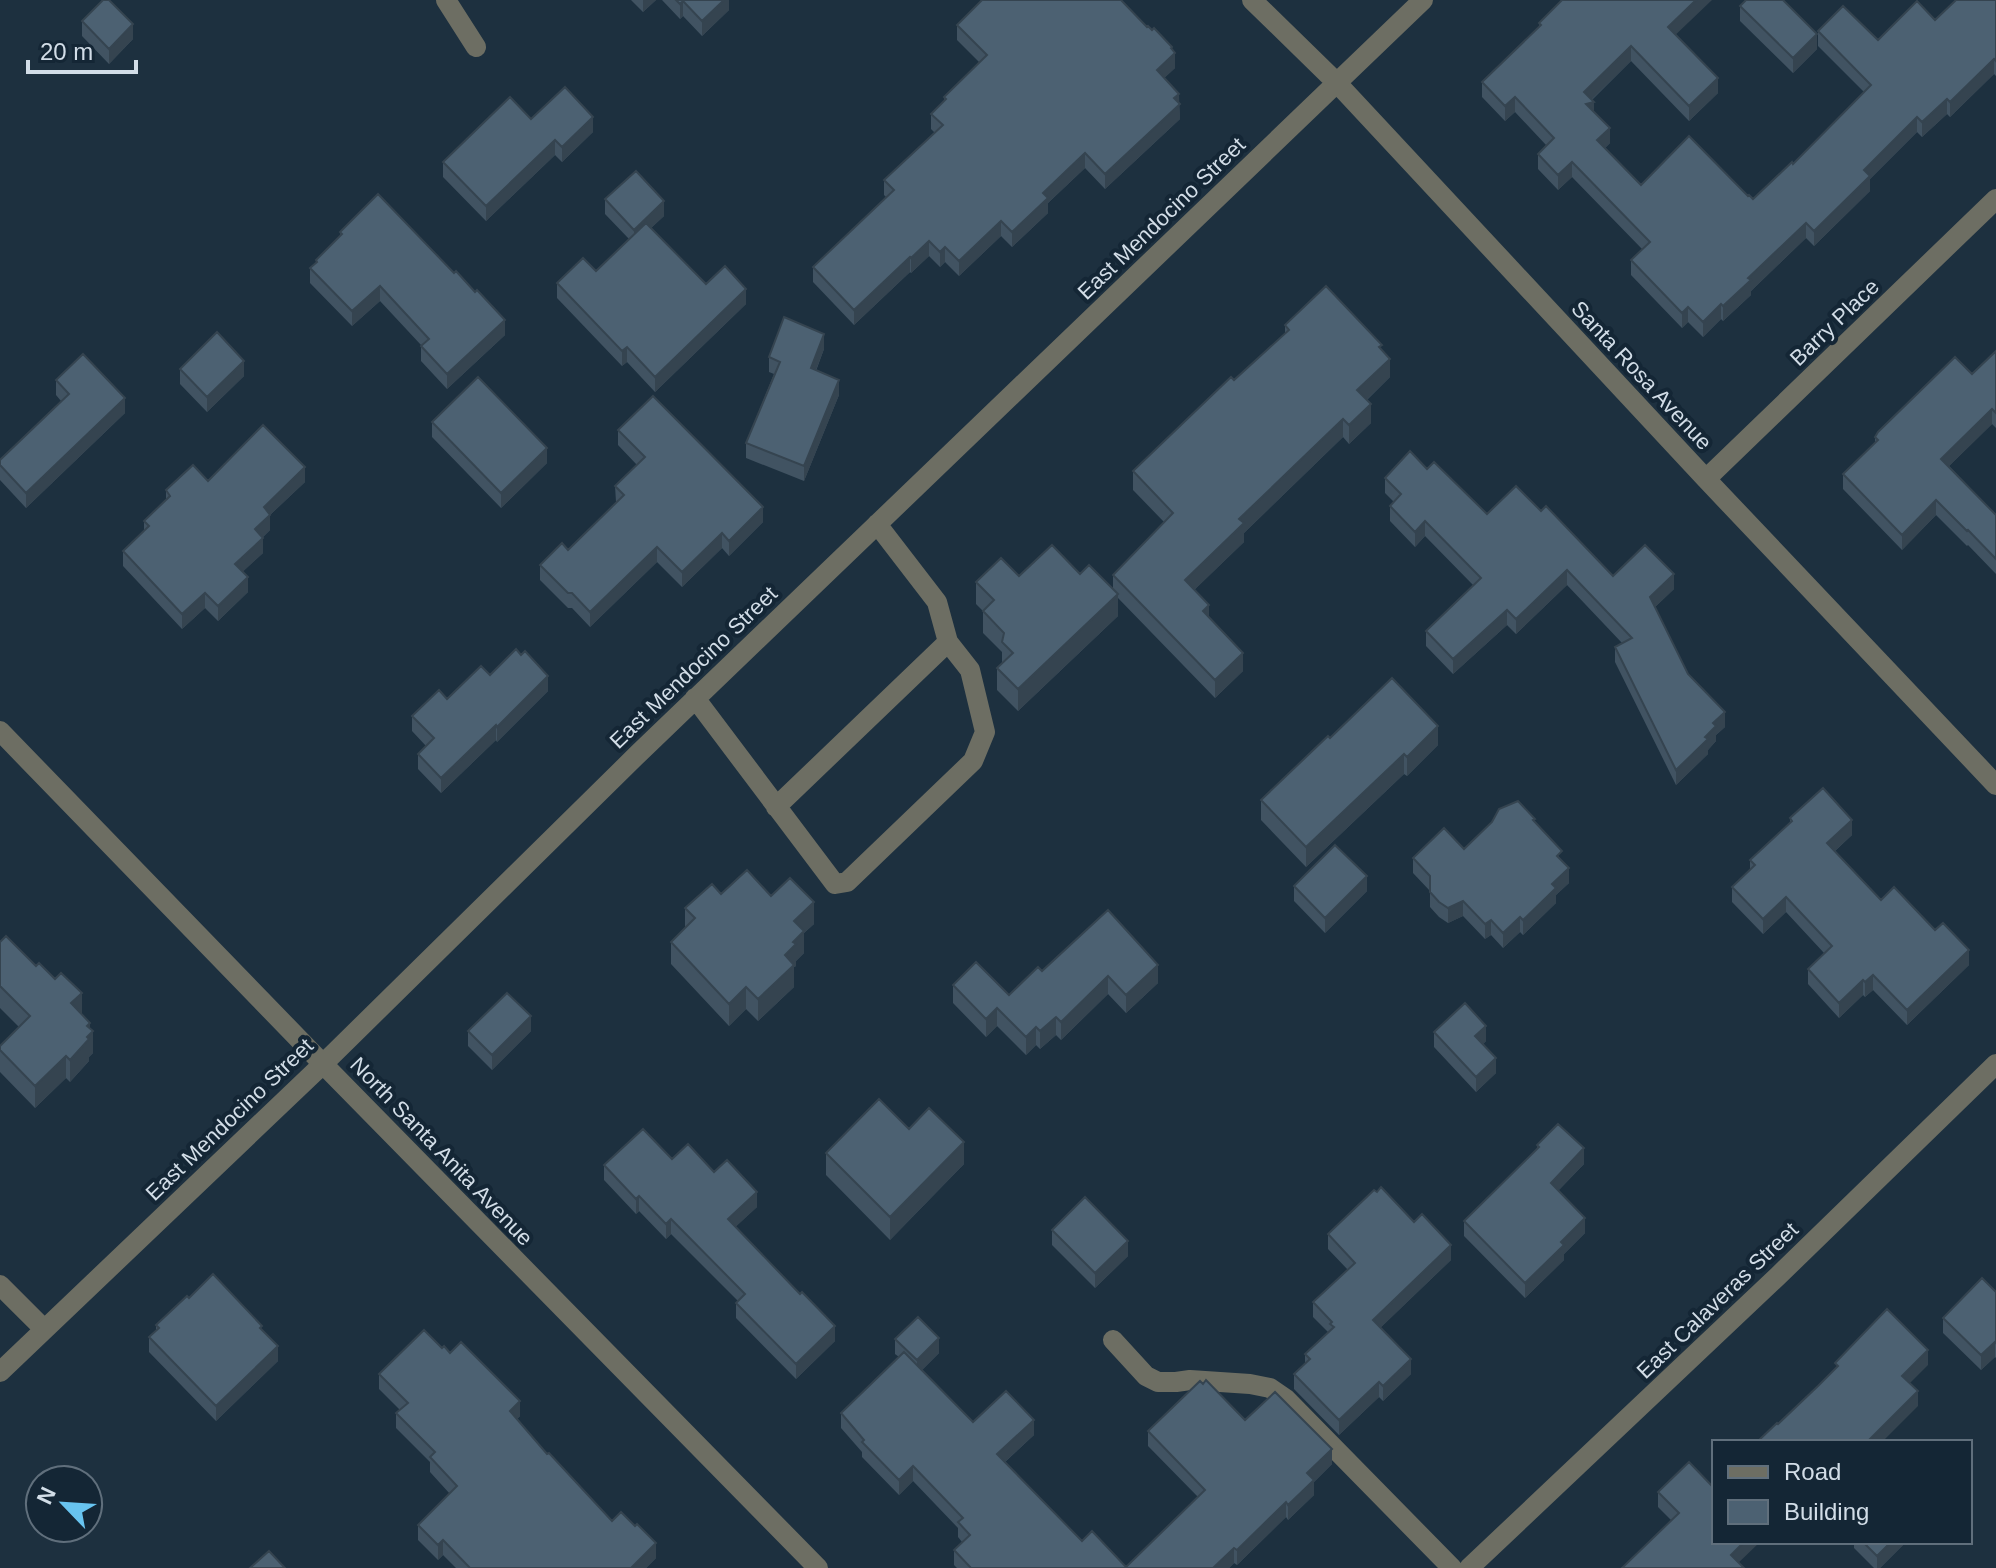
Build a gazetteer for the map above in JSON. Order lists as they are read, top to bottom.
{
  "streets": {
    "street": [
      "East Mendocino Street",
      "Barry Place",
      "Santa Rosa Avenue",
      "North Santa Anita Avenue",
      "East Calaveras Street"
    ]
  },
  "crossings": [
    ["East Mendocino Street", "Santa Rosa Avenue"],
    ["East Mendocino Street", "North Santa Anita Avenue"],
    ["Barry Place", "Santa Rosa Avenue"]
  ],
  "legend": ["Road", "Building"],
  "scale_bar": "20 m",
  "north": "top left"
}
